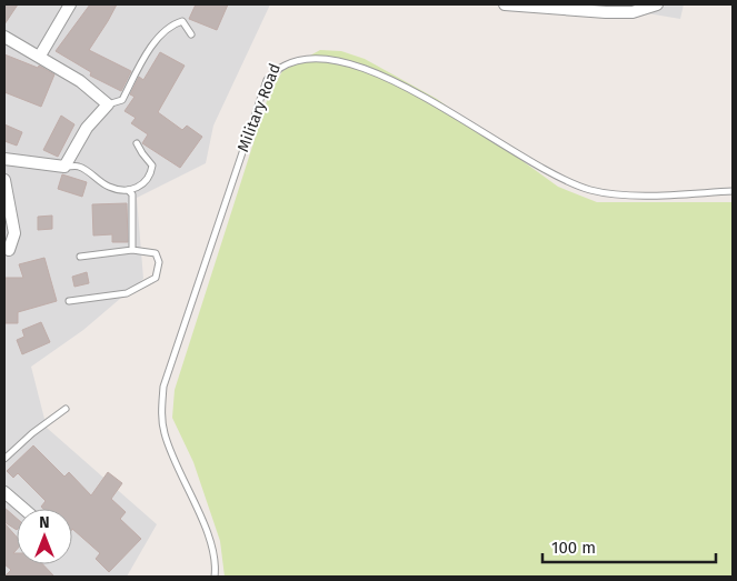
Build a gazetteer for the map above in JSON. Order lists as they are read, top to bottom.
{
  "streets": {
    "lane": ["Military Road"]
  },
  "scale_bar": "100 m",
  "north": "top"
}
